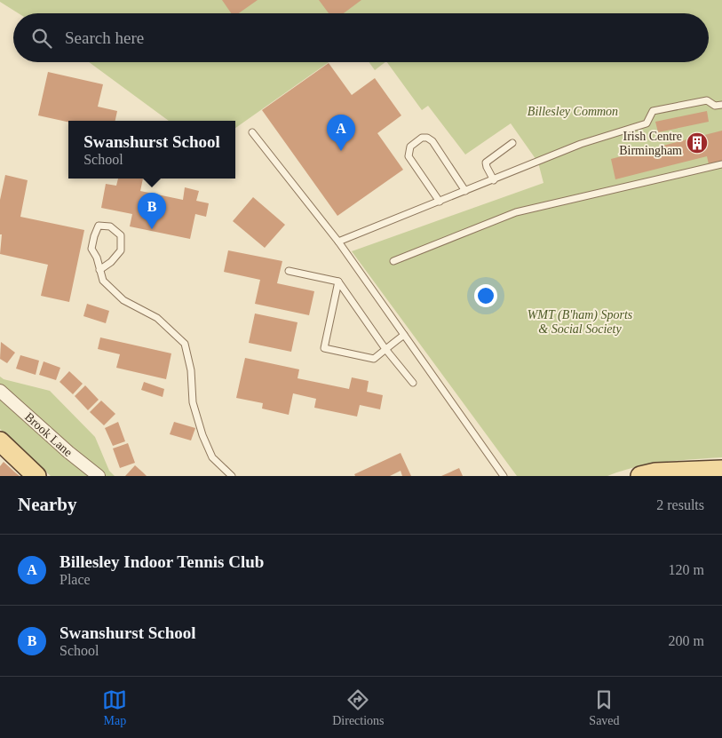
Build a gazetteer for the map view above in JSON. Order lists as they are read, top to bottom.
{
  "streets": {
    "street": ["Brook Lane"]
  },
  "parks": ["Billesley Common", "WMT (B'ham) Sports & Social Society"],
  "places": {
    "building": ["Irish Centre Birmingham"]
  },
  "page": {
    "search": "Search here",
    "pins": ["A", "B"],
    "popup": ["Swanshurst School", "School"],
    "heading": ["Nearby", "2 results"],
    "list": [
      {
        "mark": "A",
        "name": "Billesley Indoor Tennis Club",
        "note": "Place",
        "value": "120 m"
      },
      {
        "mark": "B",
        "name": "Swanshurst School",
        "note": "School",
        "value": "200 m"
      }
    ],
    "nav": ["Map", "Directions", "Saved"]
  }
}
